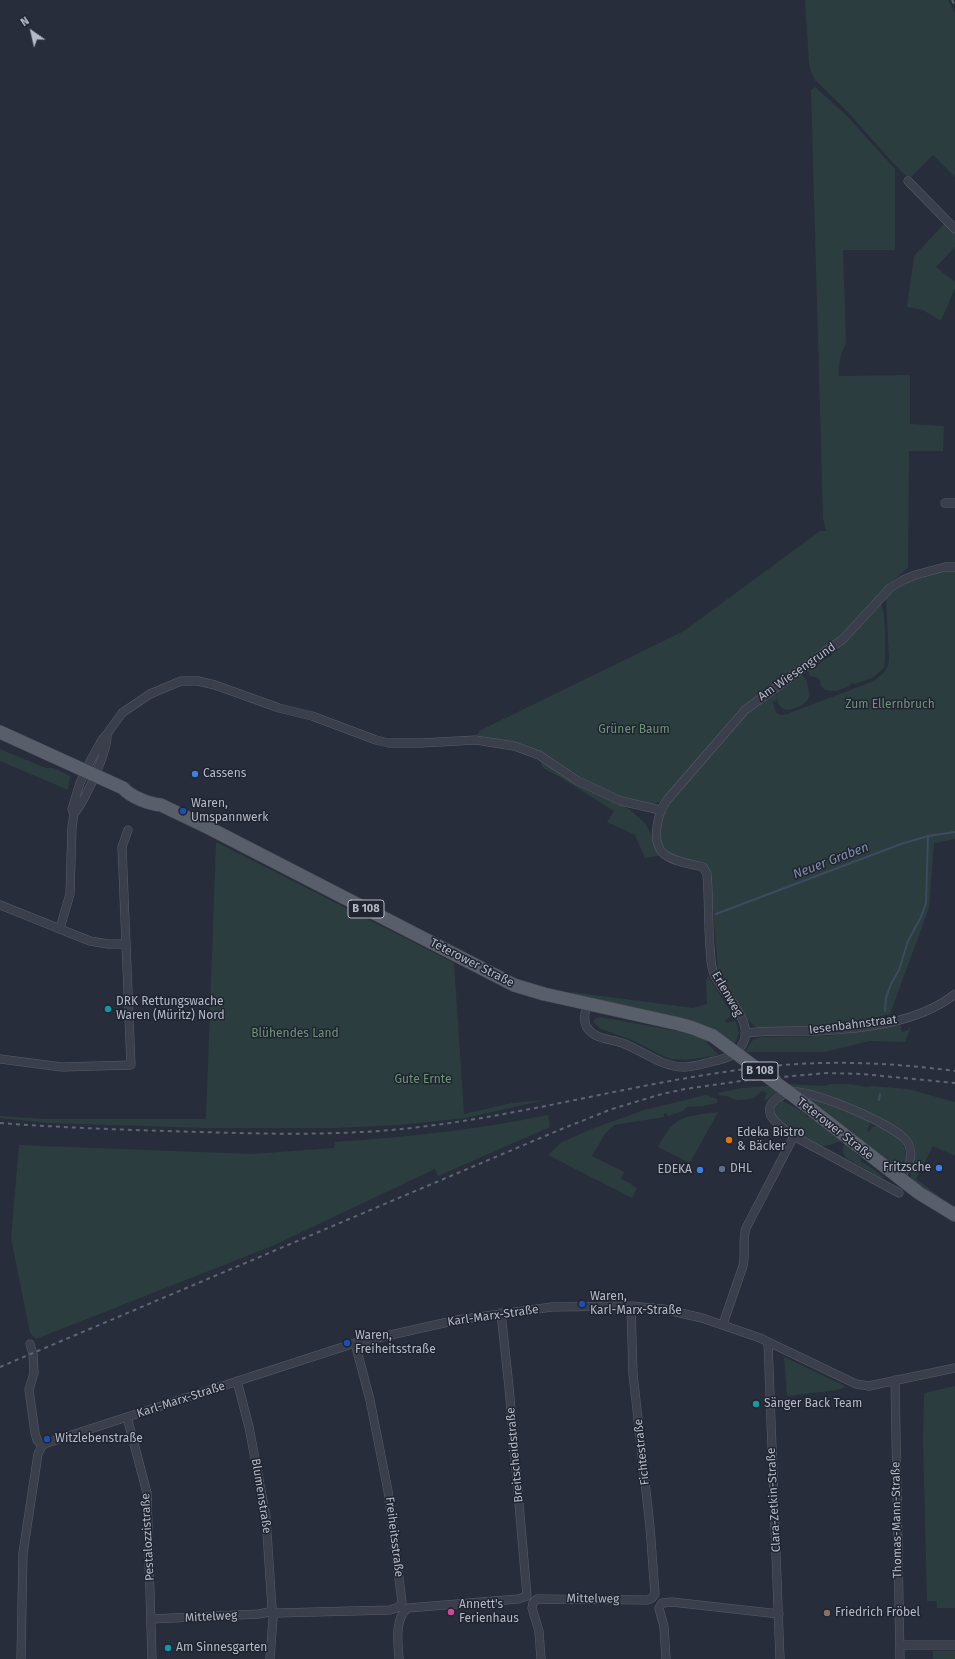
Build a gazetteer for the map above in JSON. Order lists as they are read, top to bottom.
{
  "streets": {
    "main road": ["B 108", "Teterower Straße"],
    "street": [
      "Am Wiesengrund",
      "Erlenweg",
      "Iesenbahnstraat",
      "Karl-Marx-Straße",
      "Fichtestraße",
      "Breitscheidstraße",
      "Blumenstraße",
      "Clara-Zetkin-Straße",
      "Thomas-Mann-Straße",
      "Pestalozzistraße",
      "Freiheitsstraße",
      "Mittelweg"
    ]
  },
  "crossings": [
    ["Am Wiesengrund", "Erlenweg"],
    ["B 108", "Teterower Straße"],
    ["Erlenweg", "Iesenbahnstraat"],
    ["Karl-Marx-Straße", "Fichtestraße"],
    ["Karl-Marx-Straße", "Breitscheidstraße"],
    ["Karl-Marx-Straße", "Blumenstraße"],
    ["Karl-Marx-Straße", "Clara-Zetkin-Straße"],
    ["Karl-Marx-Straße", "Thomas-Mann-Straße"],
    ["Karl-Marx-Straße", "Pestalozzistraße"],
    ["Karl-Marx-Straße", "Freiheitsstraße"],
    ["Fichtestraße", "Mittelweg"],
    ["Blumenstraße", "Freiheitsstraße"],
    ["Blumenstraße", "Mittelweg"],
    ["Pestalozzistraße", "Mittelweg"],
    ["Freiheitsstraße", "Mittelweg"]
  ],
  "water": ["Neuer Graben"],
  "parks": [
    "Zum Ellernbruch",
    "Grüner Baum",
    "Blühendes Land",
    "Gute Ernte"
  ],
  "places": [
    "Cassens",
    "Waren, Umspannwerk",
    "DRK Rettungswache Waren (Müritz) Nord",
    "Edeka Bistro & Bäcker",
    "Fritzsche",
    "DHL",
    "EDEKA",
    "Waren, Karl-Marx-Straße",
    "Waren, Freiheitsstraße",
    "Sänger Back Team",
    "Witzlebenstraße",
    "Annett's Ferienhaus",
    "Friedrich Fröbel",
    "Am Sinnesgarten"
  ],
  "north": "top left"
}
